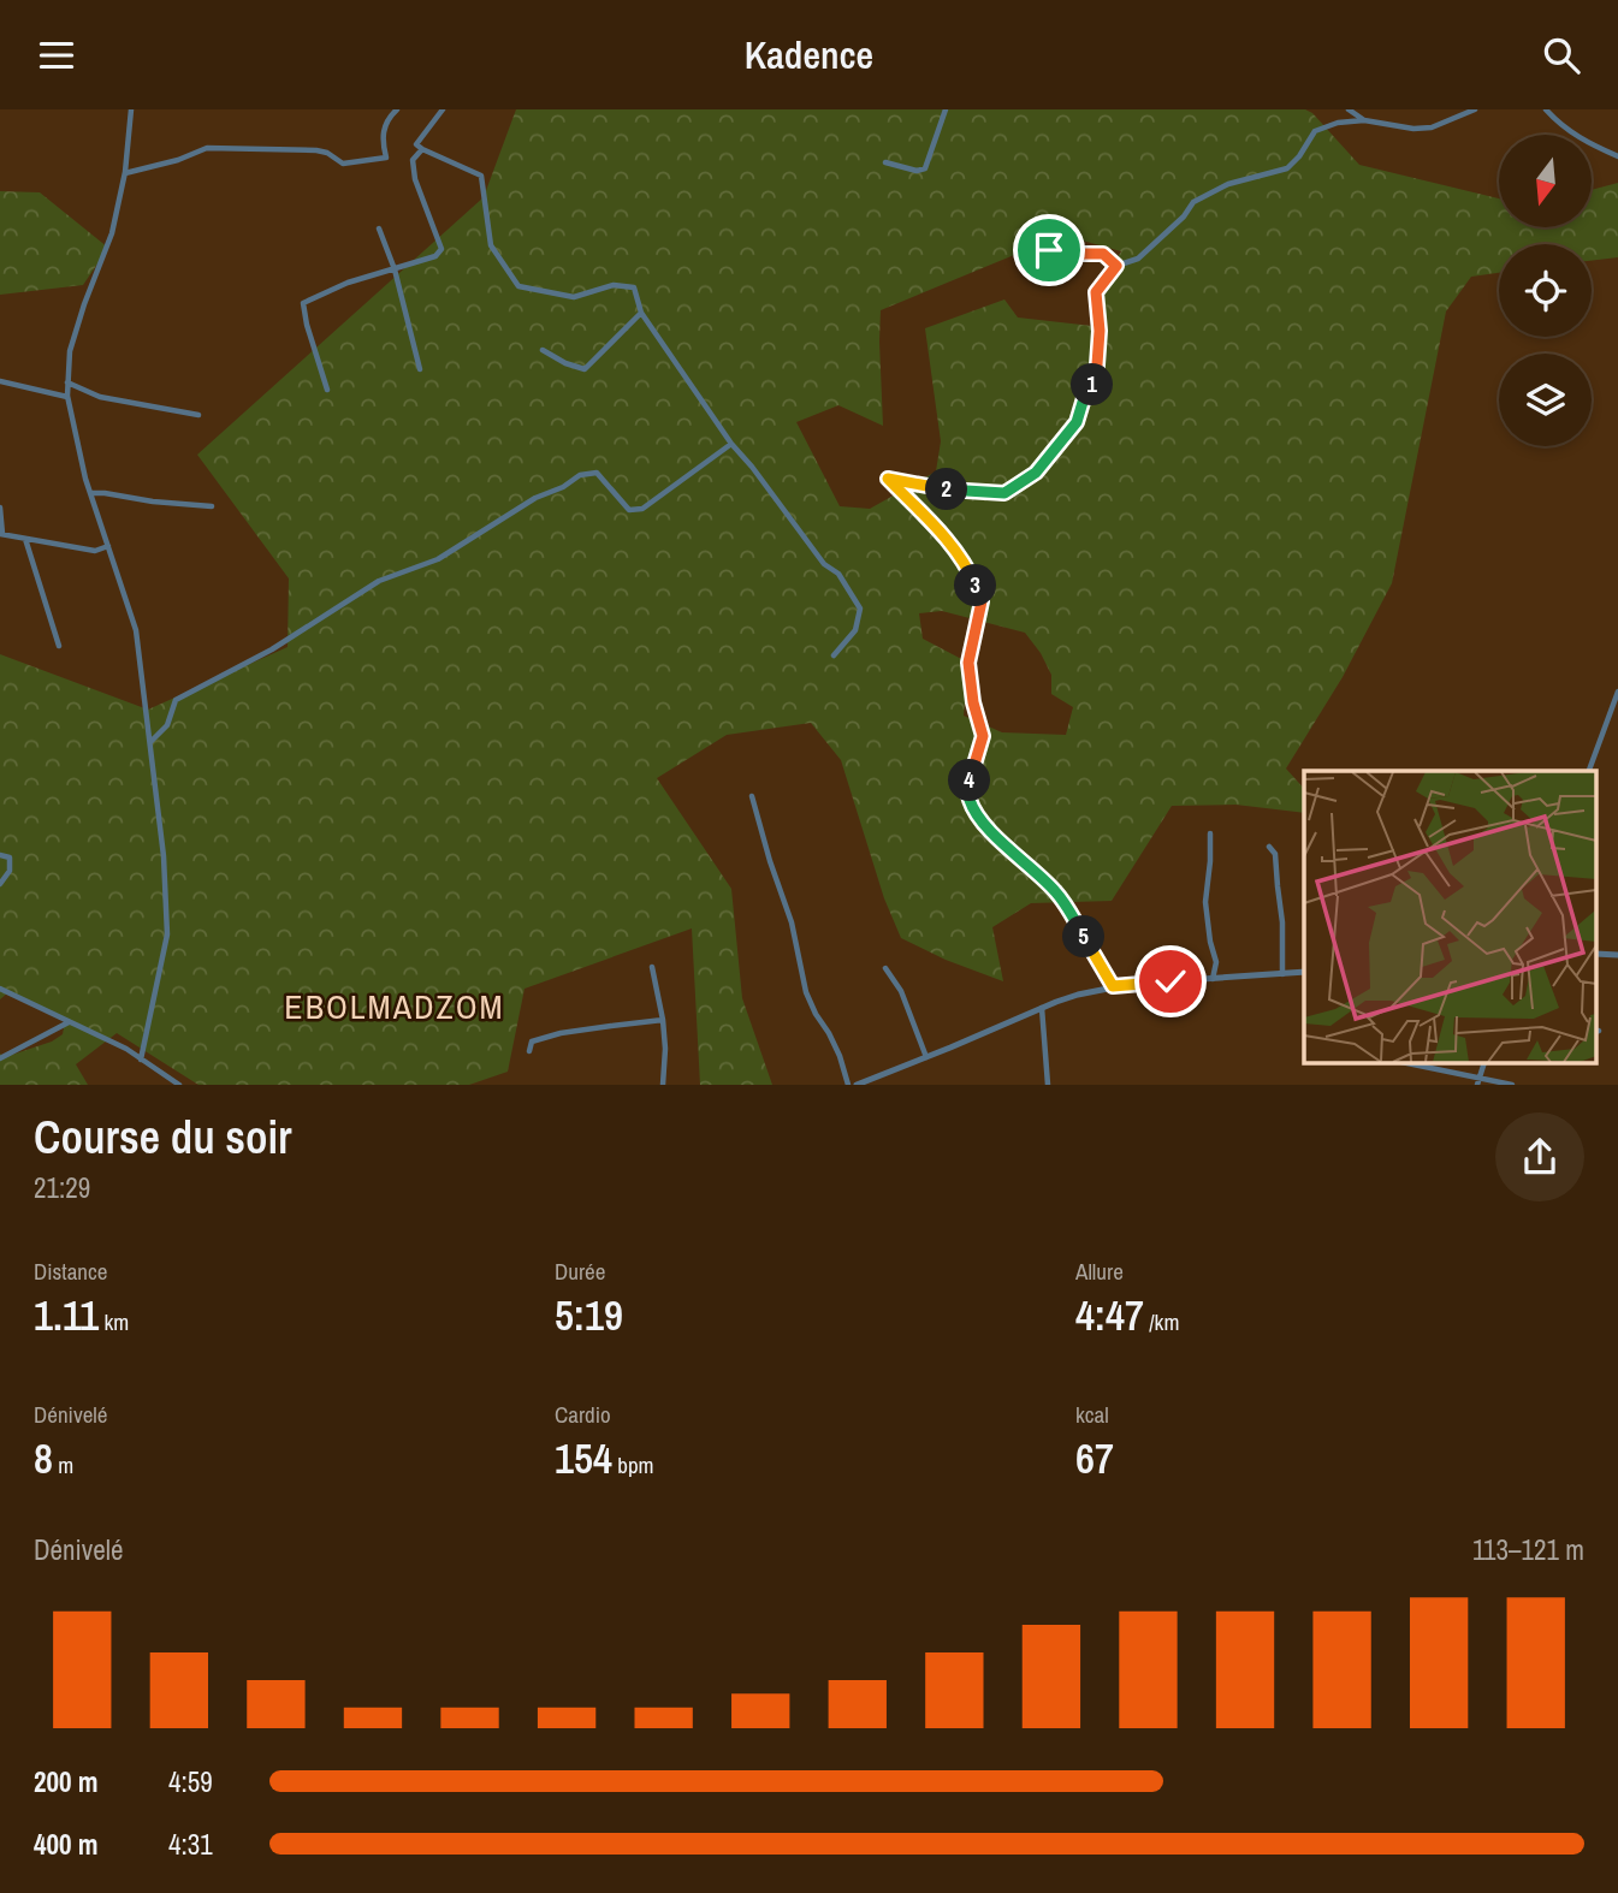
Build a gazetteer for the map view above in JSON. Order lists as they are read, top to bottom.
{
  "districts": ["EBOLMADZOM"],
  "north": "bottom",
  "page": {
    "header": "Kadence",
    "pins": [
      "1",
      "2",
      "3",
      "4",
      "5"
    ],
    "heading": ["Course du soir", "21:29"],
    "stats": [
      ["Distance", "1.11 km"],
      ["Durée", "5:19"],
      ["Allure", "4:47 /km"],
      ["Dénivelé", "8 m"],
      ["Cardio", "154 bpm"],
      ["kcal", "67"]
    ],
    "chart": ["Dénivelé", "113–121 m"],
    "list": [
      {
        "name": "200 m",
        "note": "4:59"
      },
      {
        "name": "400 m",
        "note": "4:31"
      }
    ]
  }
}
